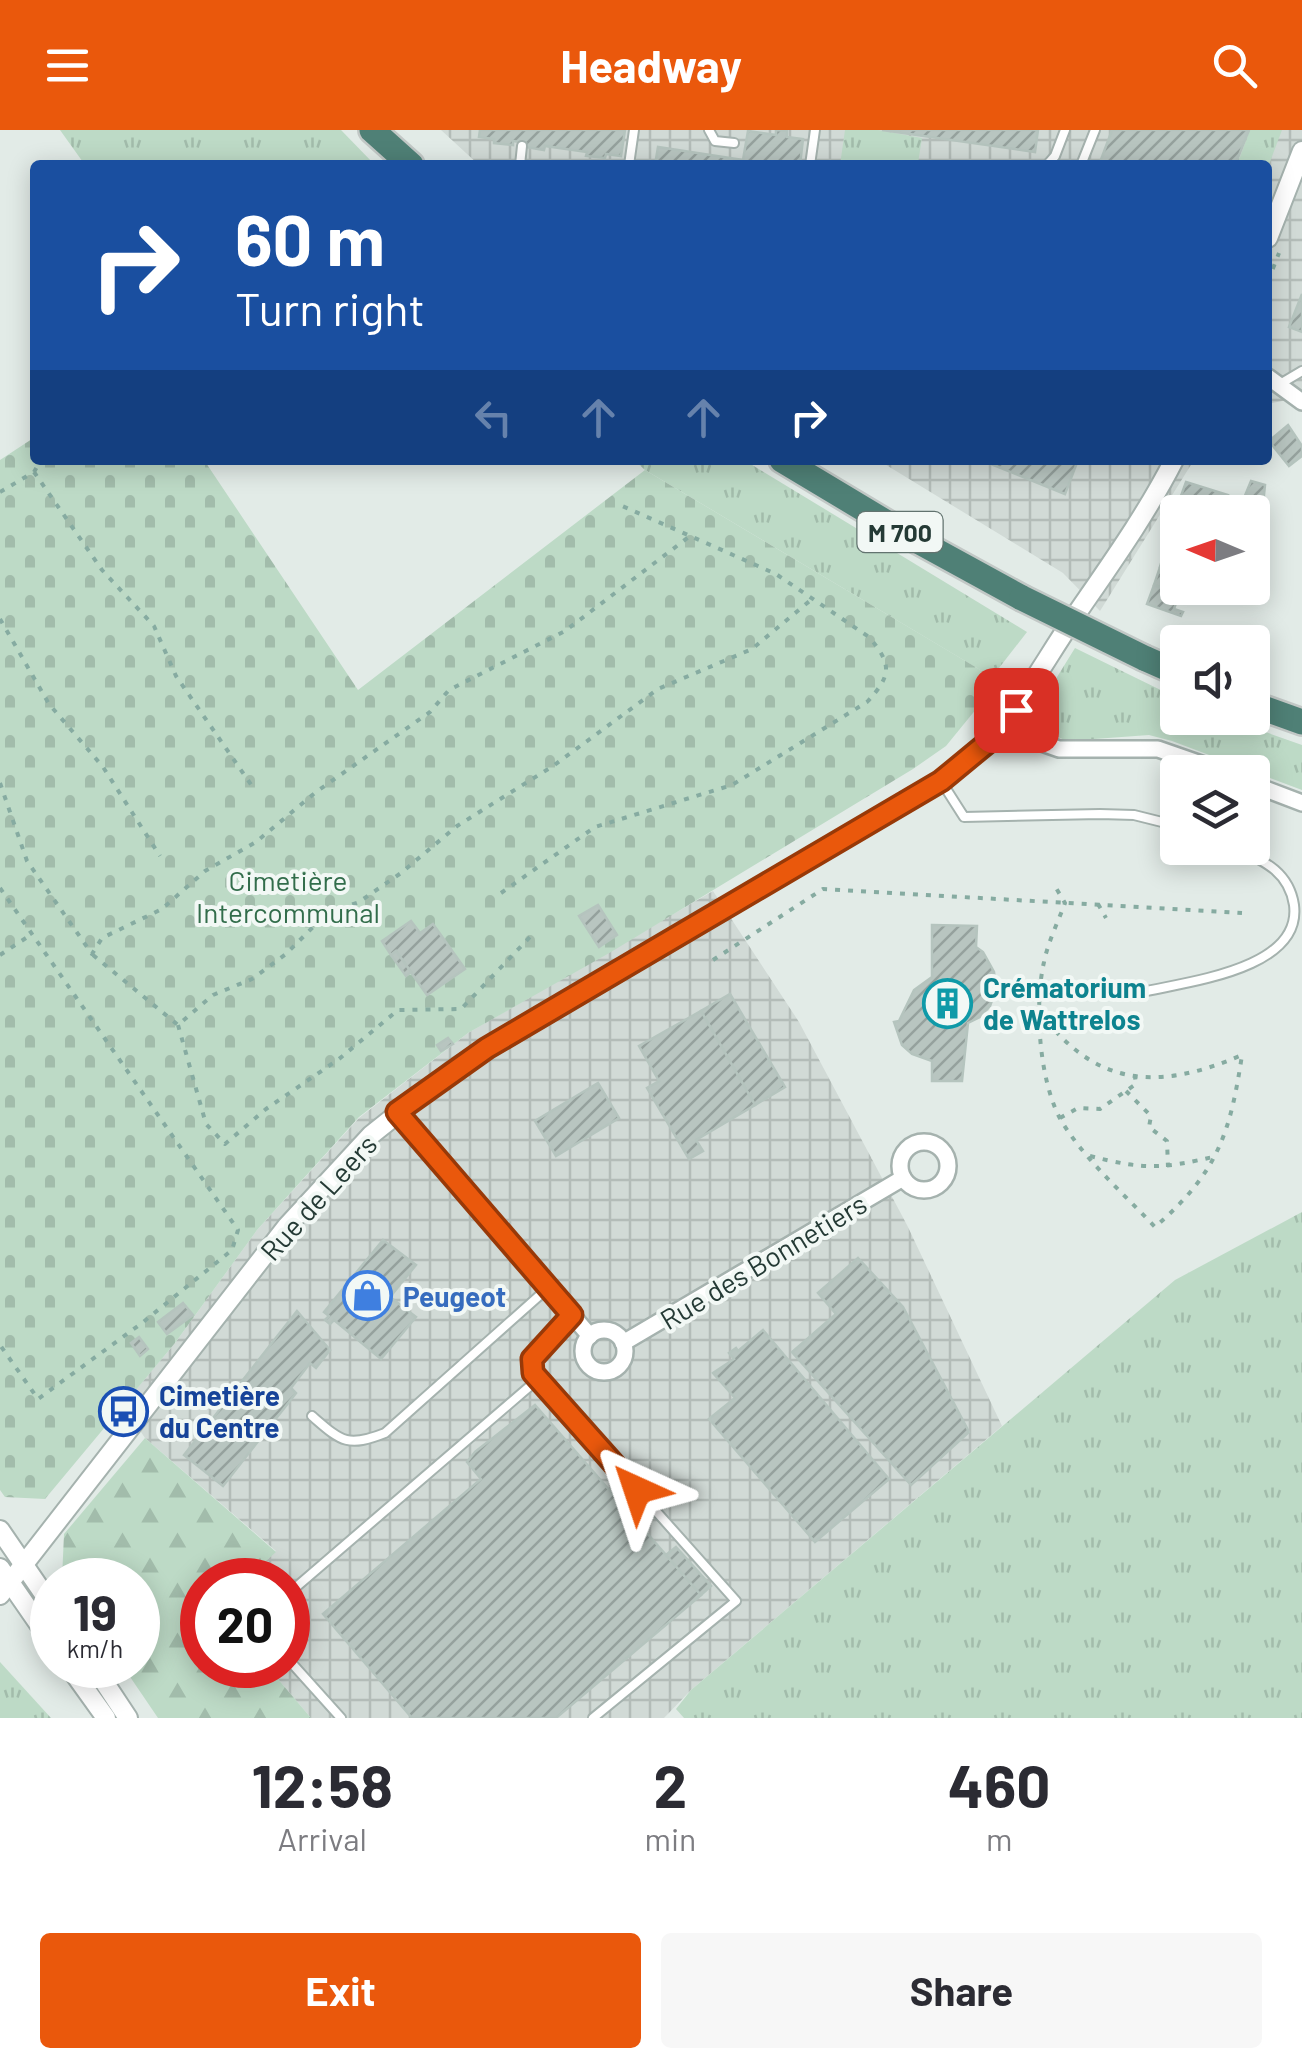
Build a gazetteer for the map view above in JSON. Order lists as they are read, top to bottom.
{
  "streets": {
    "highway": ["M 700"],
    "street": ["Rue de Leers", "Rue des Bonnetiers"]
  },
  "parks": ["Cimetière Intercommunal"],
  "places": {
    "building": ["Crématorium de Wattrelos"],
    "shop": ["Peugeot"],
    "bus stop": ["Cimetière du Centre"]
  },
  "north": "left",
  "page": {
    "header": "Headway",
    "turn": ["60 m", "Turn right"],
    "speed": "19 km/h",
    "limit": "20",
    "eta": [
      "12:58",
      "Arrival",
      "2",
      "min",
      "460",
      "m"
    ],
    "buttons": ["Exit", "Share"]
  }
}
